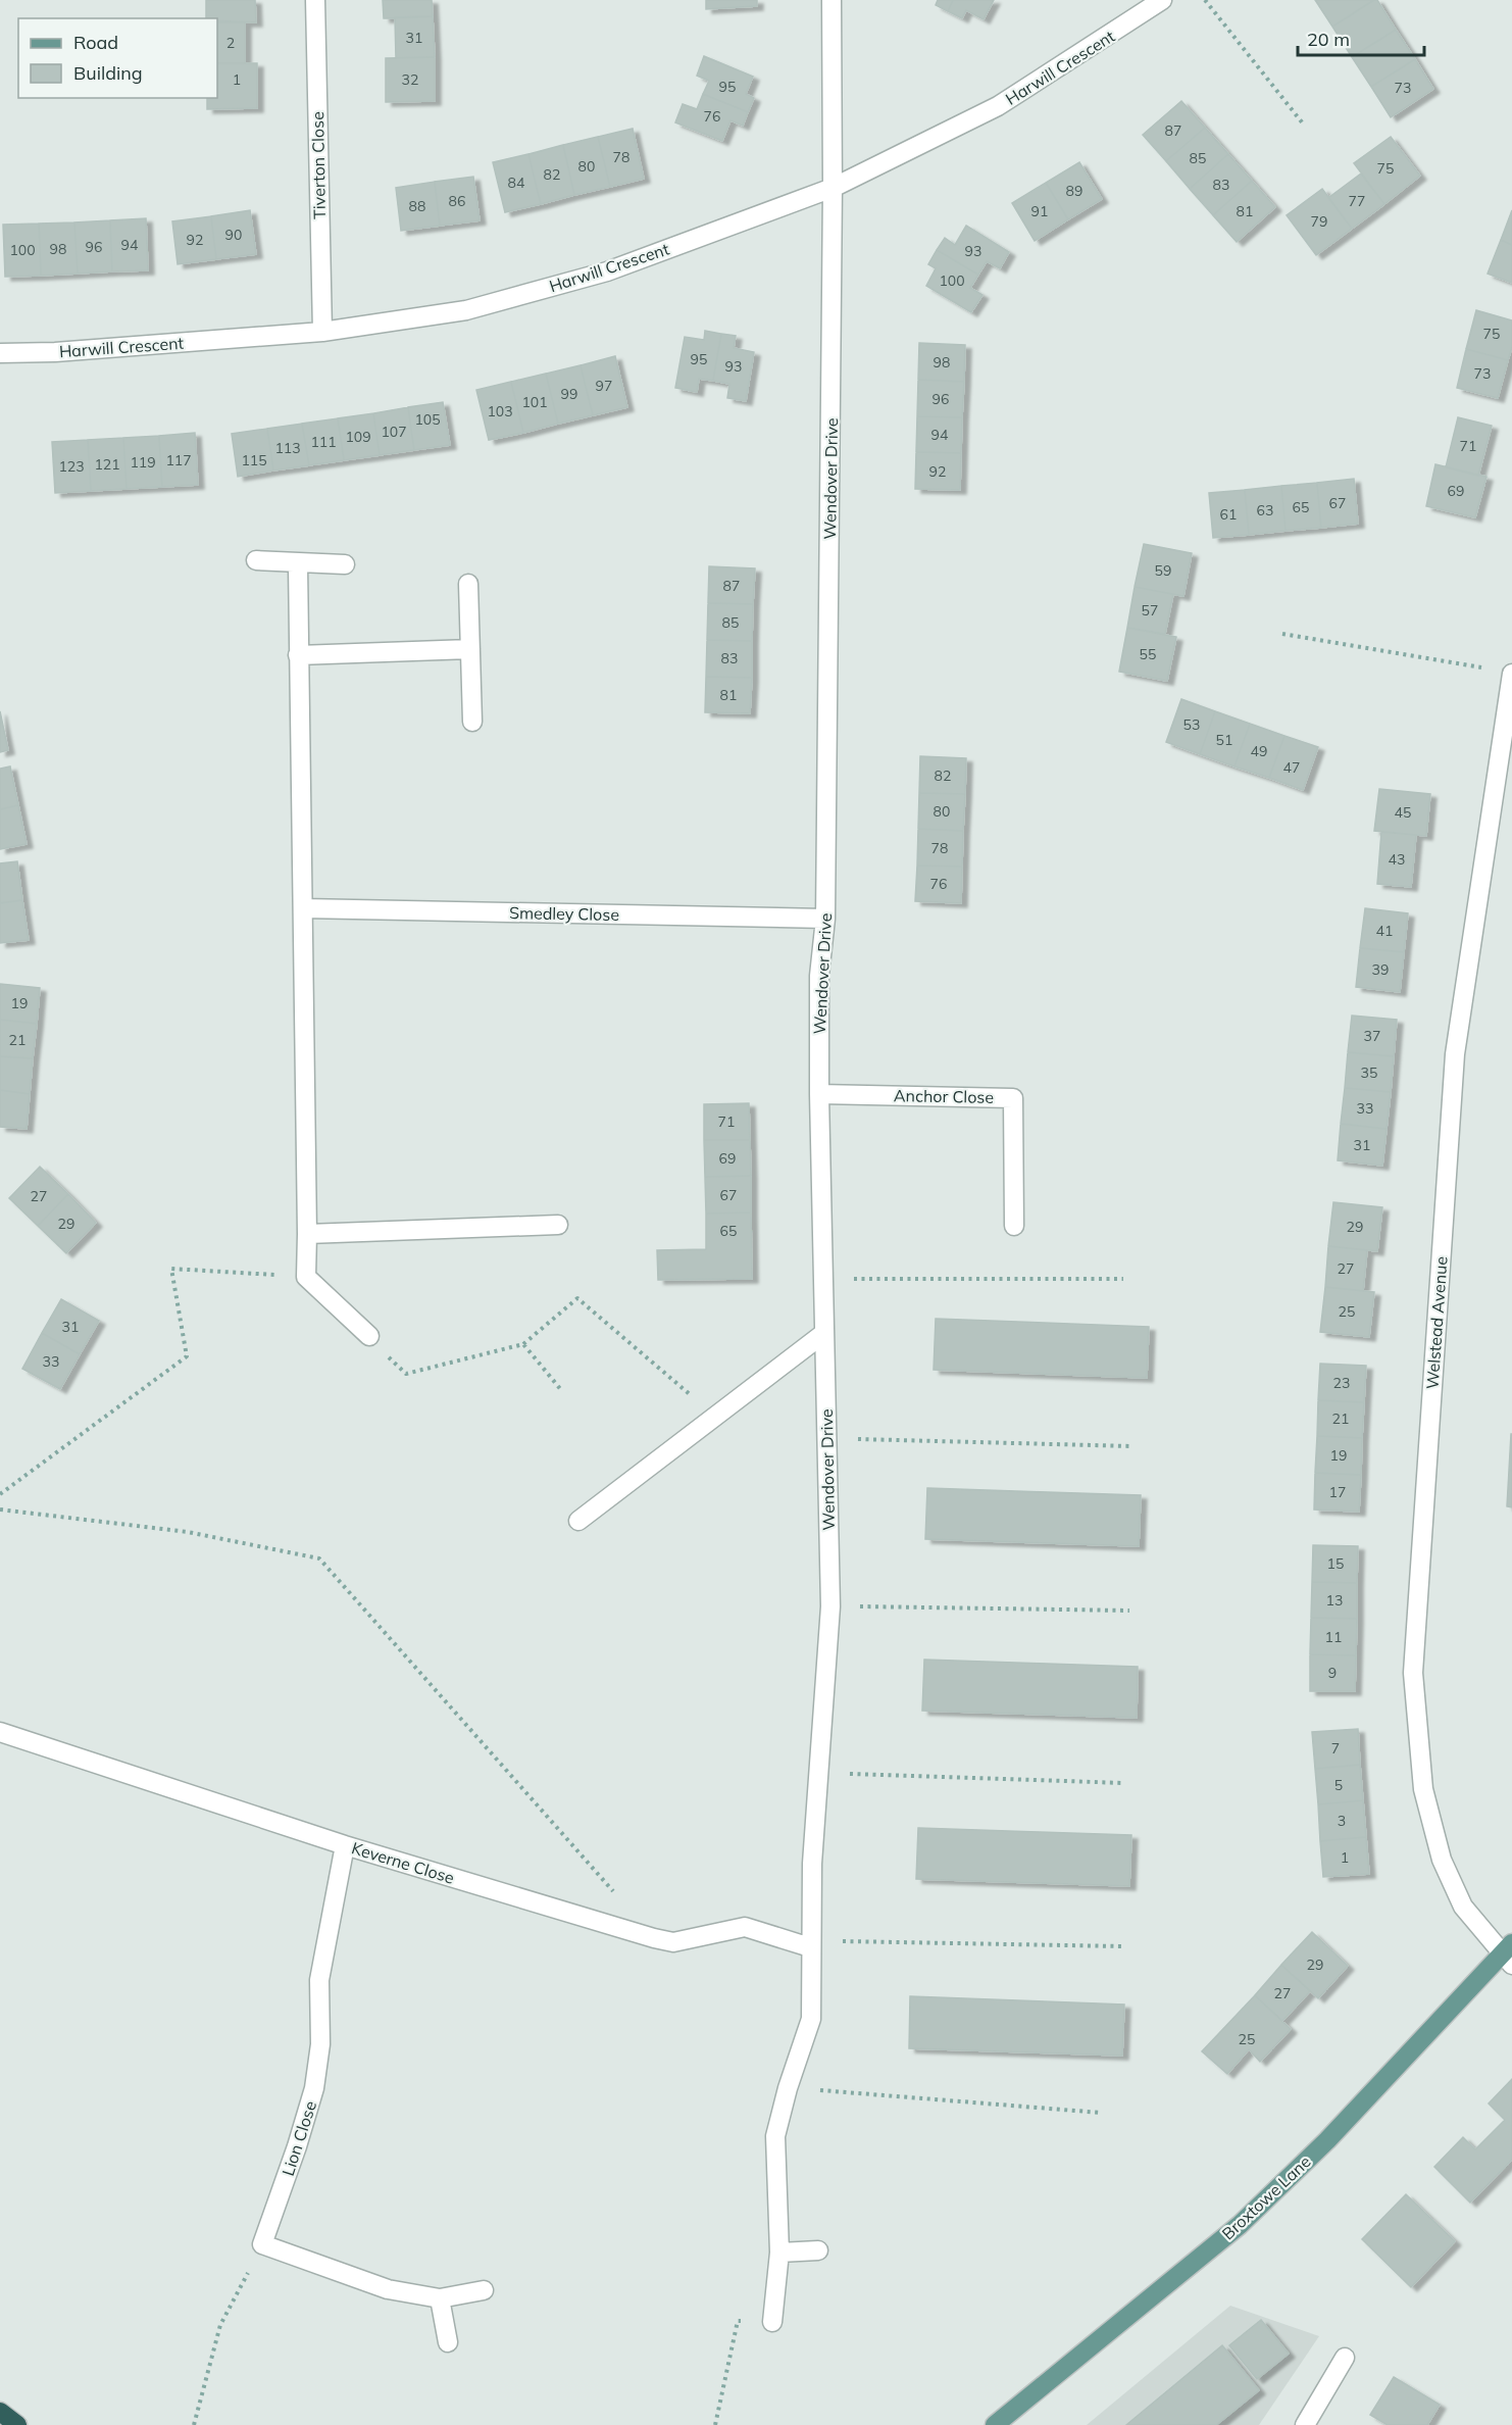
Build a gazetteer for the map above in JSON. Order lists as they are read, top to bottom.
{
  "streets": {
    "main road": ["Broxtowe Lane"],
    "street": [
      "Harwill Crescent",
      "Tiverton Close",
      "Wendover Drive",
      "Smedley Close",
      "Anchor Close",
      "Welstead Avenue",
      "Keverne Close",
      "Lion Close"
    ]
  },
  "crossings": [
    ["Harwill Crescent", "Tiverton Close"],
    ["Harwill Crescent", "Wendover Drive"],
    ["Wendover Drive", "Smedley Close"],
    ["Wendover Drive", "Anchor Close"],
    ["Wendover Drive", "Keverne Close"],
    ["Welstead Avenue", "Broxtowe Lane"],
    ["Keverne Close", "Lion Close"]
  ],
  "house_numbers": [
    "31",
    "2",
    "1",
    "32",
    "95",
    "73",
    "76",
    "87",
    "78",
    "85",
    "80",
    "75",
    "82",
    "84",
    "83",
    "89",
    "86",
    "77",
    "88",
    "91",
    "81",
    "79",
    "90",
    "92",
    "94",
    "96",
    "98",
    "100",
    "93",
    "100",
    "75",
    "95",
    "98",
    "93",
    "73",
    "97",
    "99",
    "96",
    "101",
    "103",
    "105",
    "107",
    "94",
    "109",
    "111",
    "71",
    "113",
    "117",
    "115",
    "119",
    "121",
    "123",
    "92",
    "69",
    "67",
    "65",
    "63",
    "61",
    "59",
    "87",
    "57",
    "85",
    "55",
    "83",
    "81",
    "53",
    "51",
    "49",
    "47",
    "82",
    "80",
    "45",
    "78",
    "43",
    "76",
    "41",
    "39",
    "19",
    "37",
    "21",
    "35",
    "33",
    "71",
    "31",
    "69",
    "67",
    "27",
    "29",
    "29",
    "65",
    "27",
    "25",
    "31",
    "33",
    "23",
    "21",
    "19",
    "17",
    "15",
    "13",
    "11",
    "9",
    "7",
    "5",
    "3",
    "1",
    "29",
    "27",
    "25"
  ],
  "legend": ["Road", "Building"],
  "scale_bar": "20 m"
}
